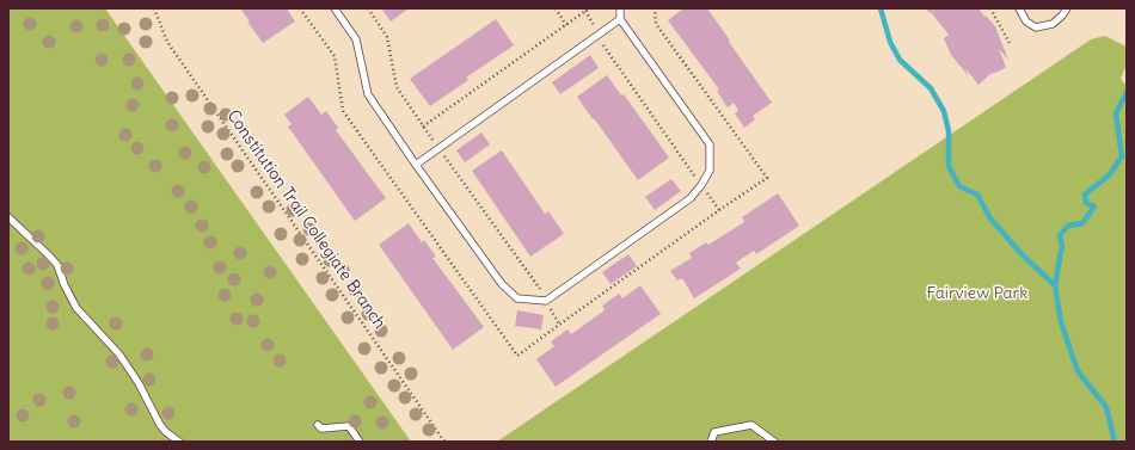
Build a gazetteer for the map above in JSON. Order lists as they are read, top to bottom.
{
  "streets": {
    "path": ["Constitution Trail Collegiate Branch"]
  },
  "parks": ["Fairview Park"]
}
